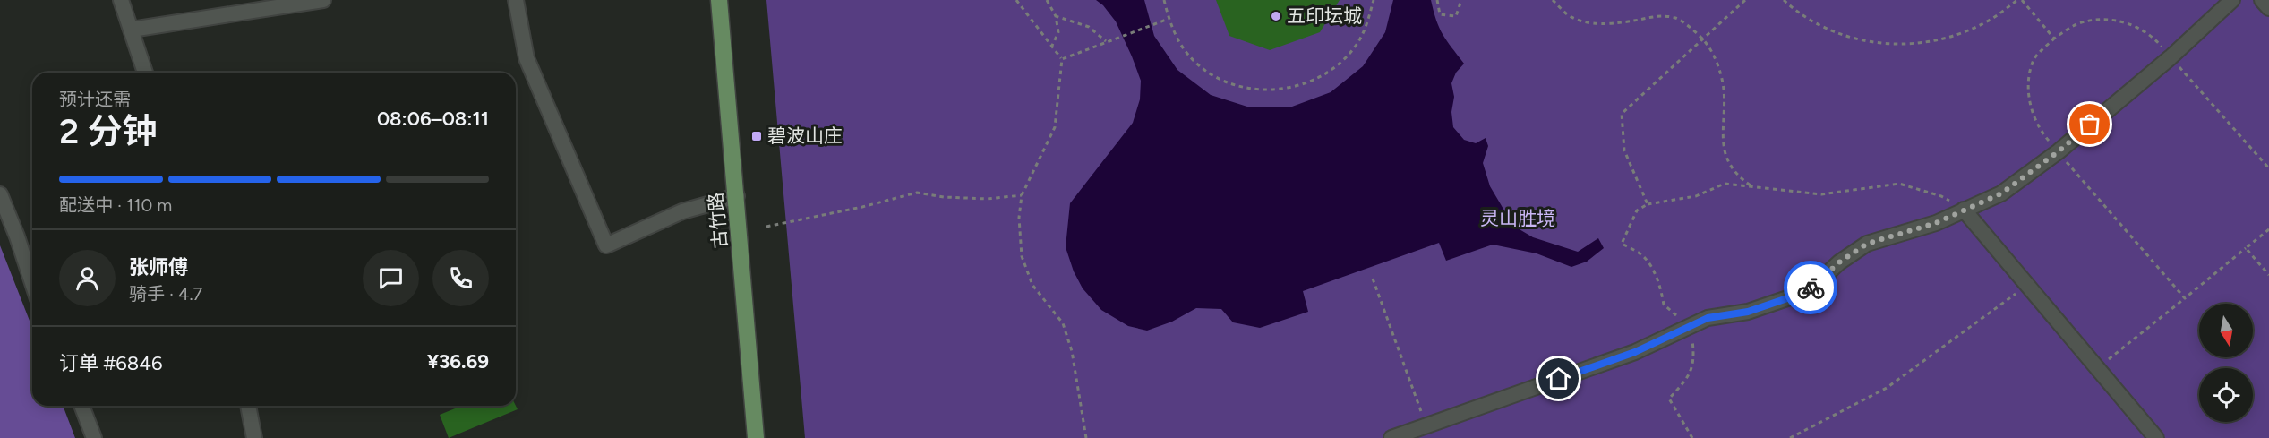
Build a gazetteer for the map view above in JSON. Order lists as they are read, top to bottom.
{
  "streets": {
    "main road": ["古竹路"]
  },
  "parks": ["灵山胜境"],
  "places": {
    "other": ["五印坛城"],
    "transit": ["碧波山庄"]
  },
  "north": "bottom",
  "page": {
    "heading": ["2 分钟", "预计还需", "08:06–08:11"],
    "panel": [
      "张师傅",
      "骑手 · 4.7",
      "订单 #6846",
      "¥36.69"
    ],
    "bar": "配送中 · 110 m"
  }
}
